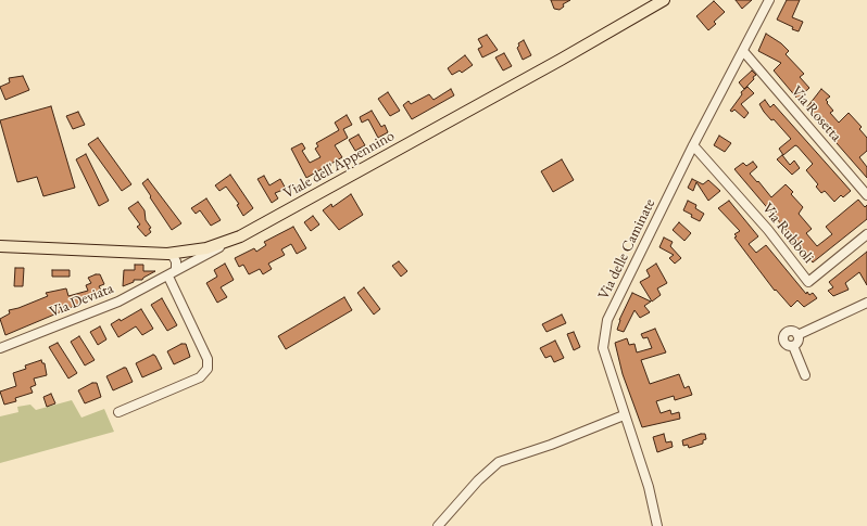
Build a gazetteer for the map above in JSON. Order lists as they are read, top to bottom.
{
  "streets": {
    "main road": ["Viale dell'Appennino"],
    "street": [
      "Via Rosetta",
      "Via Rubboli",
      "Via delle Caminate",
      "Via Deviata"
    ]
  },
  "crossings": [
    ["Via Rosetta", "Via delle Caminate"],
    ["Viale dell'Appennino", "Via Deviata"],
    ["Via Rubboli", "Via delle Caminate"]
  ]
}
